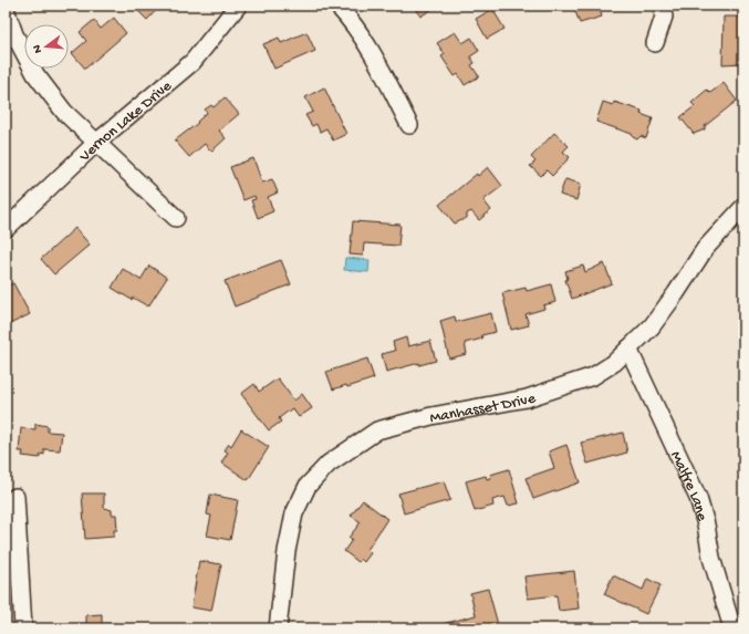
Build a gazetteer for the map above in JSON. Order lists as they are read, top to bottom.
{
  "streets": {
    "street": ["Vernon Lake Drive", "Manhasset Drive", "Malfre Lane"]
  },
  "crossings": [
    ["Manhasset Drive", "Malfre Lane"]
  ],
  "north": "left"
}
